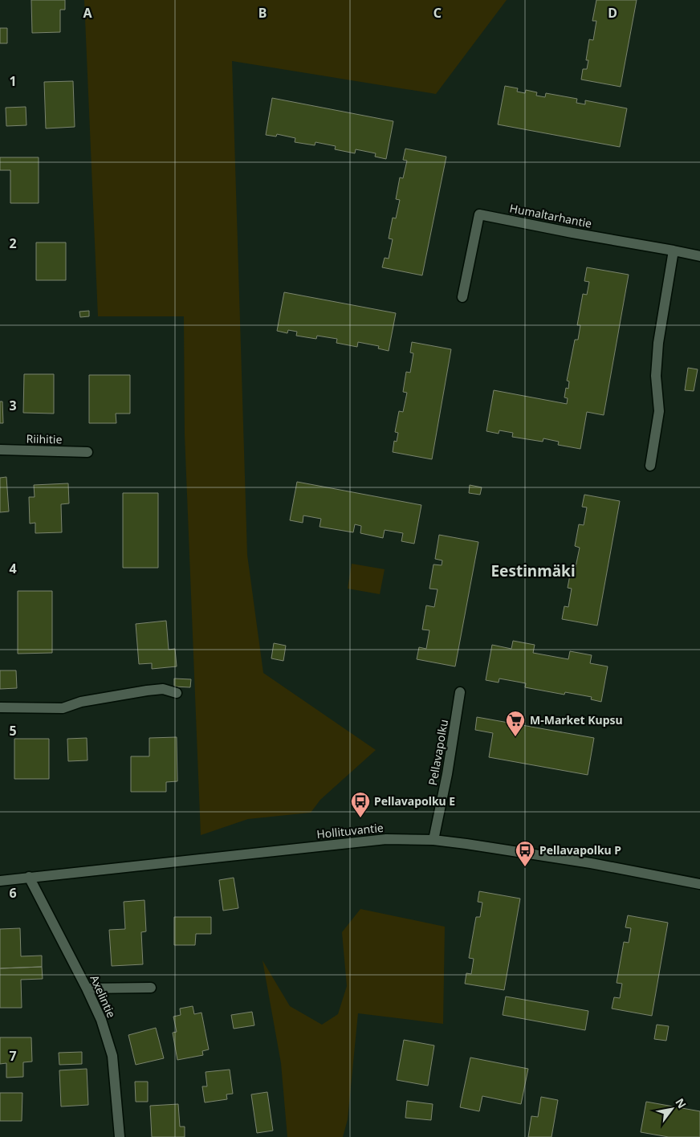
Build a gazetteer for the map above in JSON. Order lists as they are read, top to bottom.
{
  "streets": {
    "street": [
      "Humaltarhantie",
      "Riihitie",
      "Pellavapolku",
      "Hollituvantie",
      "Axelintie"
    ]
  },
  "crossings": [
    ["Pellavapolku", "Hollituvantie"],
    ["Hollituvantie", "Axelintie"]
  ],
  "districts": ["Eestinmäki"],
  "places": {
    "supermarket": ["M-Market Kupsu"],
    "bus stop": ["Pellavapolku E", "Pellavapolku P"]
  },
  "north": "top right",
  "grid": {
    "columns": [
      "A",
      "B",
      "C",
      "D"
    ],
    "rows": [
      "1",
      "2",
      "3",
      "4",
      "5",
      "6",
      "7"
    ]
  }
}
